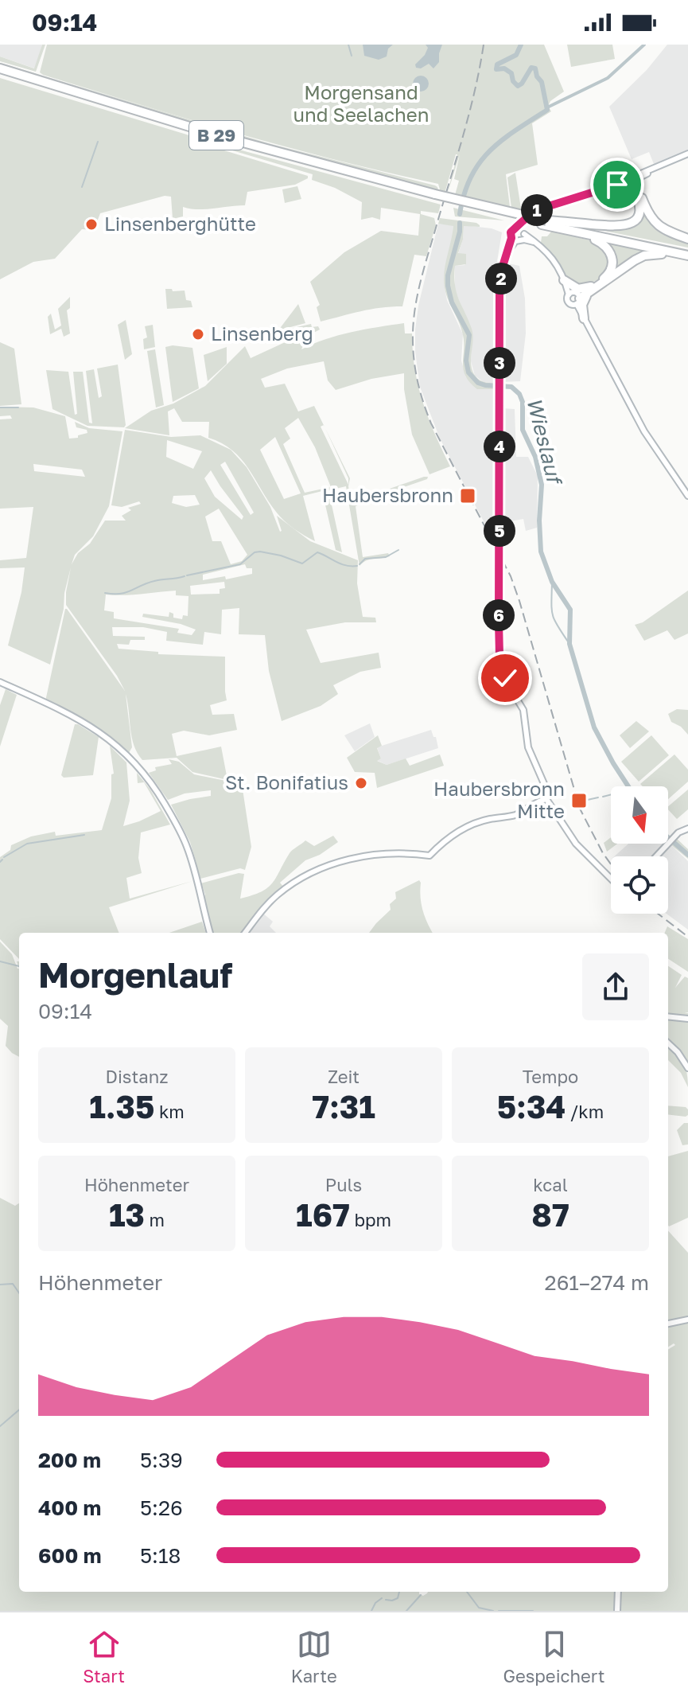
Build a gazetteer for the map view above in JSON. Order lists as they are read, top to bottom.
{
  "streets": {
    "highway": ["B 29"]
  },
  "water": ["Wieslauf"],
  "parks": ["Morgensand und Seelachen"],
  "places": {
    "other": ["Linsenberghütte", "Linsenberg", "St. Bonifatius"],
    "transit": ["Haubersbronn", "Haubersbronn Mitte"]
  },
  "north": "bottom",
  "page": {
    "status": "09:14",
    "pins": [
      "1",
      "2",
      "3",
      "4",
      "5",
      "6"
    ],
    "heading": ["Morgenlauf", "09:14"],
    "stats": [
      ["Distanz", "1.35 km"],
      ["Zeit", "7:31"],
      ["Tempo", "5:34 /km"],
      ["Höhenmeter", "13 m"],
      ["Puls", "167 bpm"],
      ["kcal", "87"]
    ],
    "chart": ["Höhenmeter", "261–274 m"],
    "list": [
      {
        "name": "200 m",
        "note": "5:39"
      },
      {
        "name": "400 m",
        "note": "5:26"
      },
      {
        "name": "600 m",
        "note": "5:18"
      }
    ],
    "tabs": ["Start", "Karte", "Gespeichert"]
  }
}
